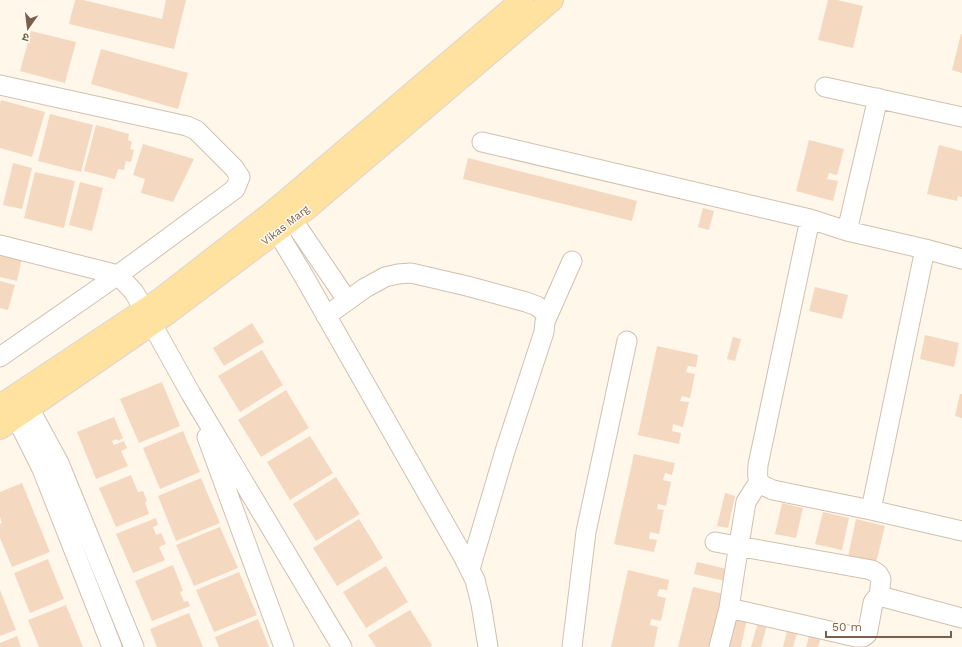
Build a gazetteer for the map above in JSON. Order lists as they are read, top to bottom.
{
  "streets": {
    "main road": ["Vikas Marg"]
  },
  "scale_bar": "50 m",
  "north": "bottom"
}
